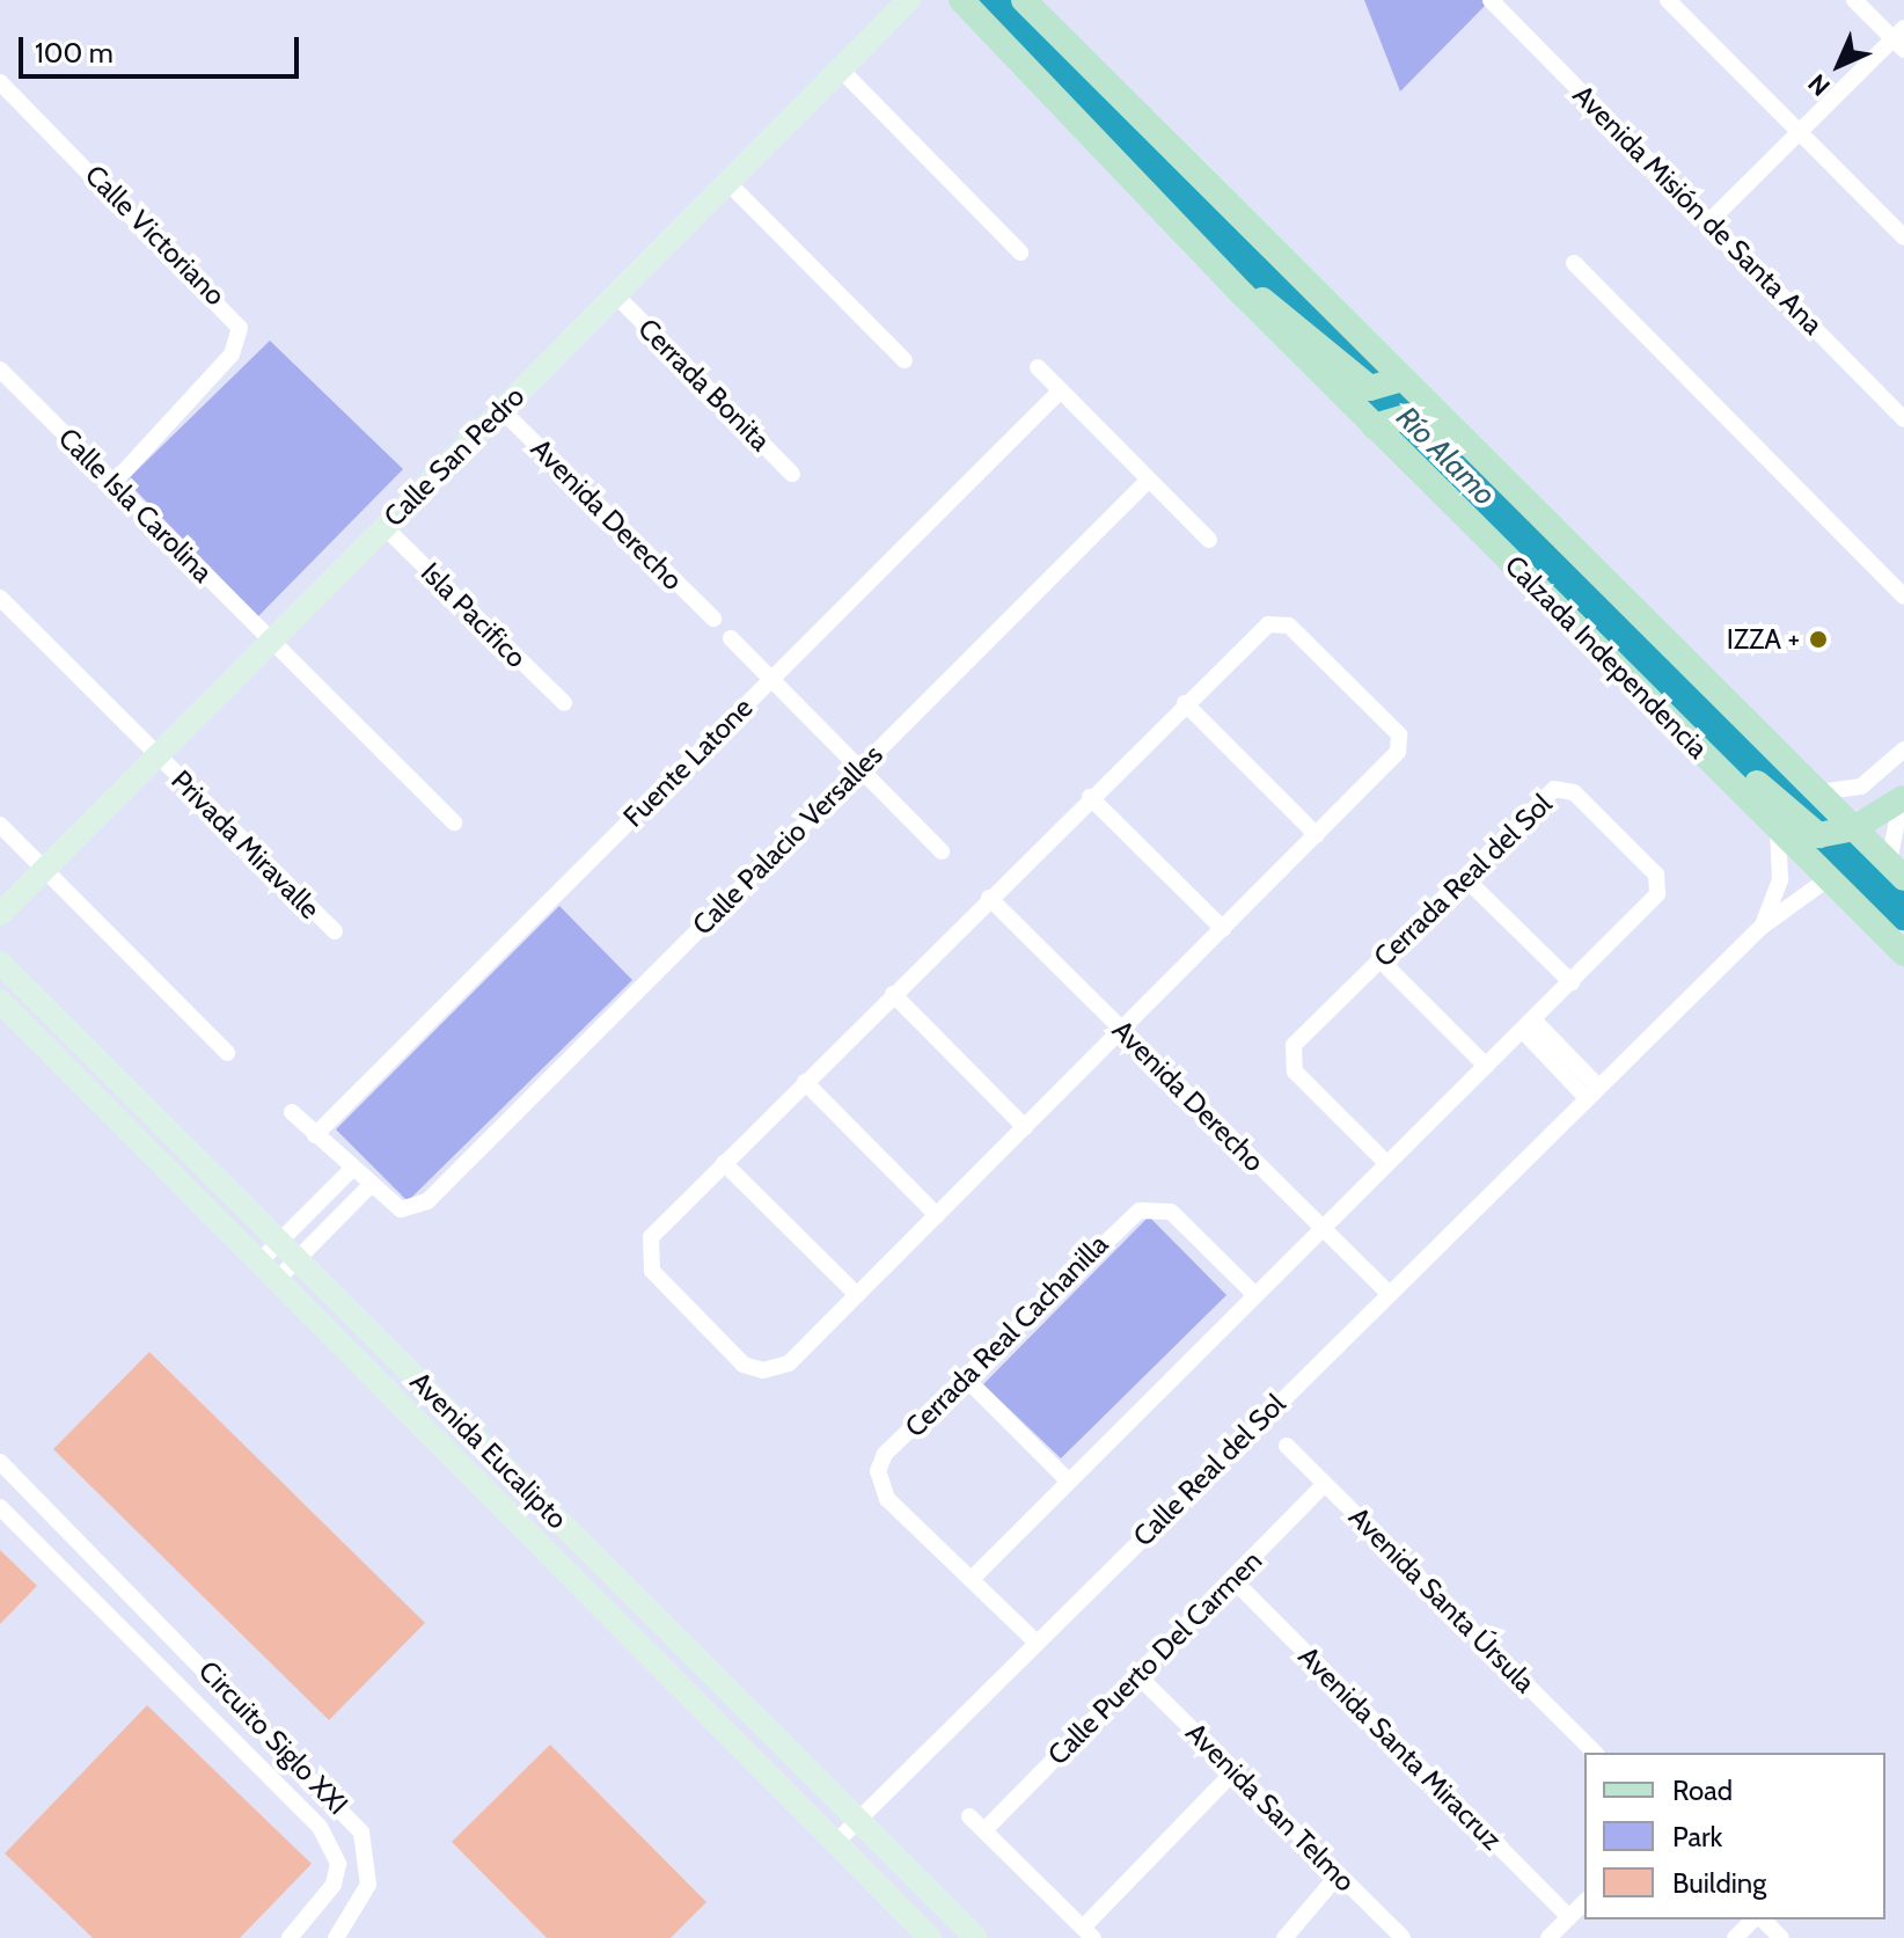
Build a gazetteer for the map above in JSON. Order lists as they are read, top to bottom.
{
  "streets": {
    "main road": ["Calzada Independencia"],
    "street": [
      "Avenida Misión de Santa Ana",
      "Calle Victoriano",
      "Cerrada Bonita",
      "Calle San Pedro",
      "Calle Isla Carolina",
      "Avenida Derecho",
      "Isla Pacifico",
      "Fuente Latone",
      "Calle Palacio Versalles",
      "Privada Miravalle",
      "Cerrada Real del Sol",
      "Cerrada Real Cachanilla",
      "Avenida Eucalipto",
      "Calle Real del Sol",
      "Avenida Santa Úrsula",
      "Calle Puerto Del Carmen",
      "Circuito Siglo XXI",
      "Avenida Santa Miracruz",
      "Avenida San Telmo"
    ]
  },
  "crossings": [
    ["Calle Victoriano", "Calle Isla Carolina"],
    ["Cerrada Bonita", "Calle San Pedro"],
    ["Calle San Pedro", "Calle Isla Carolina"],
    ["Calle San Pedro", "Avenida Derecho"],
    ["Calle San Pedro", "Isla Pacifico"],
    ["Calle San Pedro", "Privada Miravalle"],
    ["Avenida Derecho", "Cerrada Real del Sol"],
    ["Avenida Derecho", "Calle Real del Sol"],
    ["Calzada Independencia", "Calle Real del Sol"],
    ["Cerrada Real Cachanilla", "Calle Real del Sol"],
    ["Avenida Eucalipto", "Calle Real del Sol"],
    ["Avenida Santa Úrsula", "Calle Puerto Del Carmen"],
    ["Calle Puerto Del Carmen", "Avenida Santa Miracruz"],
    ["Calle Puerto Del Carmen", "Avenida San Telmo"]
  ],
  "water": ["Río Alamo"],
  "places": ["IZZA +"],
  "legend": ["Road", "Park", "Building"],
  "scale_bar": "100 m",
  "north": "bottom left"
}
